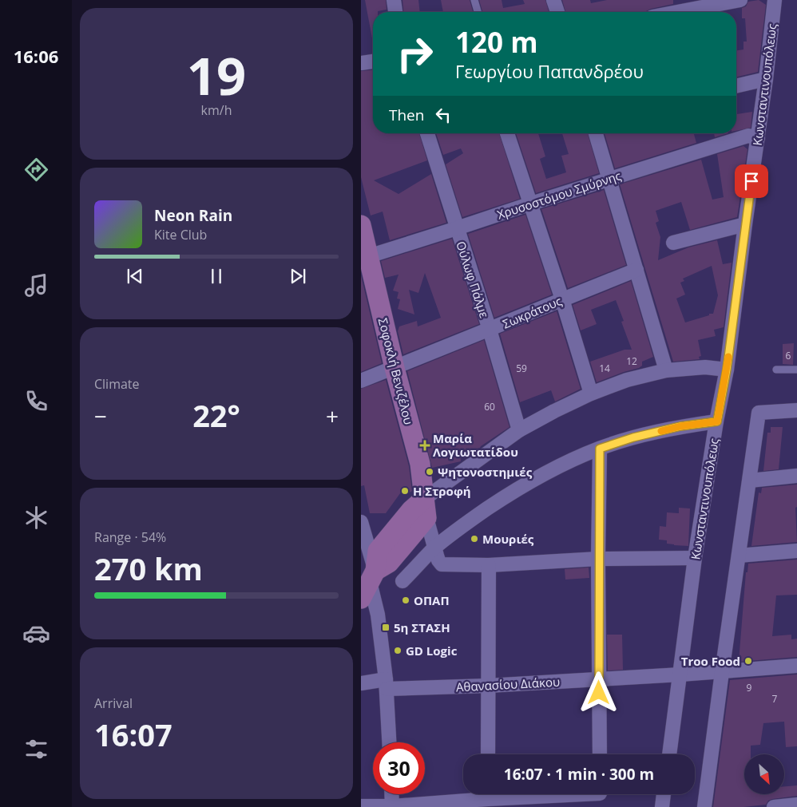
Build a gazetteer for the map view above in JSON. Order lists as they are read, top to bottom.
{
  "streets": {
    "street": [
      "Κωνσταντινουπόλεως",
      "Χρυσοστόμου Σμύρνης",
      "Ούλωφ Πάλμε",
      "Σωκράτους",
      "Σοφοκλή Βενιζέλου",
      "Αθανασίου Διάκου"
    ]
  },
  "crossings": [
    ["Κωνσταντινουπόλεως", "Χρυσοστόμου Σμύρνης"],
    ["Κωνσταντινουπόλεως", "Αθανασίου Διάκου"],
    ["Χρυσοστόμου Σμύρνης", "Ούλωφ Πάλμε"],
    ["Χρυσοστόμου Σμύρνης", "Σοφοκλή Βενιζέλου"],
    ["Ούλωφ Πάλμε", "Σωκράτους"],
    ["Σωκράτους", "Σοφοκλή Βενιζέλου"]
  ],
  "places": {
    "health": ["Μαρία Λογιωτατίδου"],
    "other": [
      "Ψητονοστημιές",
      "Η Στροφή",
      "Μουριές",
      "ΟΠΑΠ",
      "GD Logic",
      "Troo Food"
    ],
    "transit": ["5η ΣΤΑΣΗ"]
  },
  "house_numbers": [
    "6",
    "12",
    "59",
    "14",
    "60",
    "9",
    "7"
  ],
  "north": "bottom right",
  "page": {
    "tabs": "16:06",
    "tile": [
      ["19", "km/h"],
      "Climate",
      ["Range · 54%", "270 km"],
      ["Arrival", "16:07"]
    ],
    "turn": ["120 m", "Γεωργίου Παπανδρέου"],
    "then": "Then",
    "song": ["Neon Rain", "Kite Club"],
    "heat": ["−", "22°", "+"],
    "limit": "30",
    "trip": "16:07 · 1 min · 300 m"
  }
}
